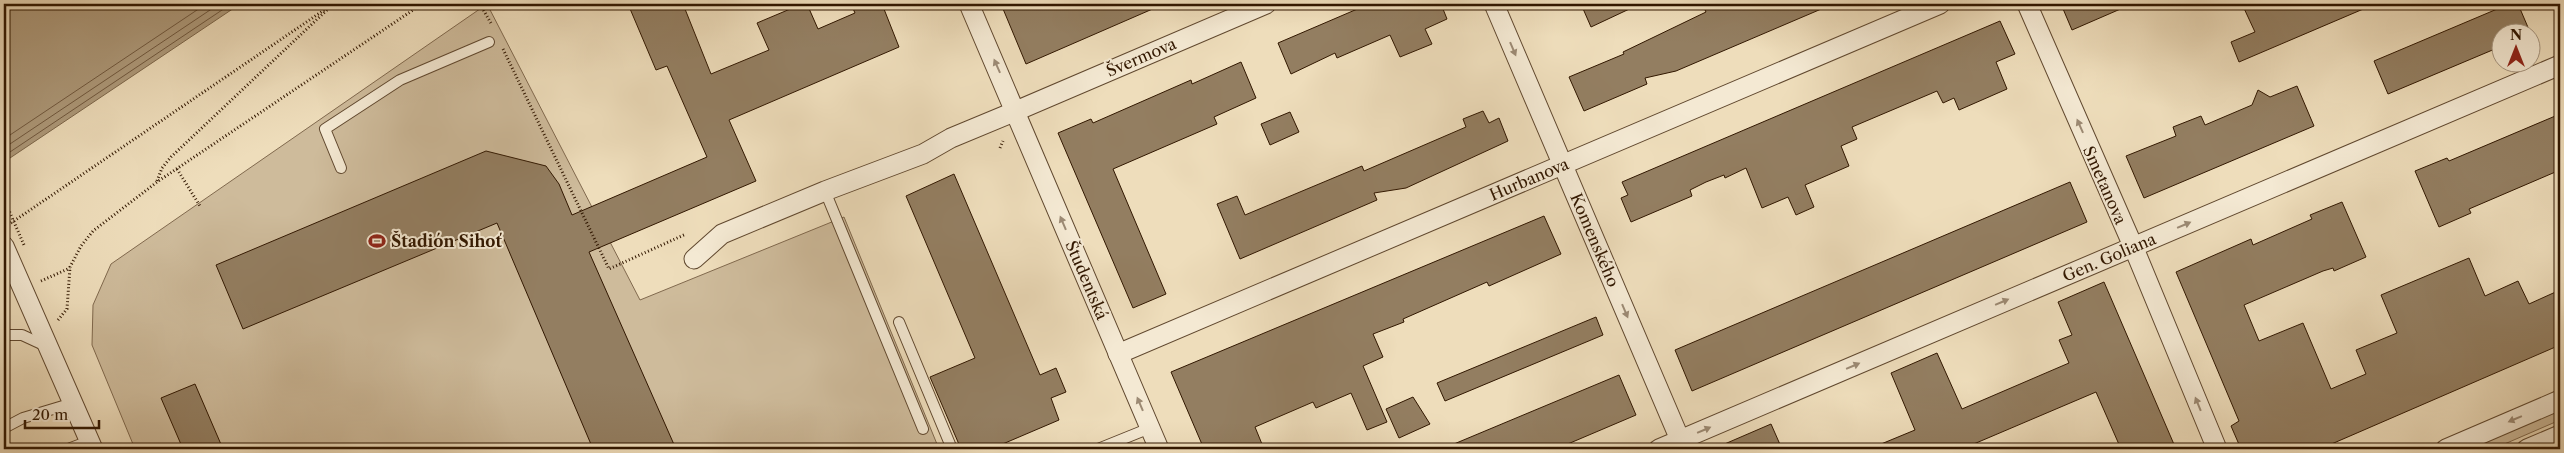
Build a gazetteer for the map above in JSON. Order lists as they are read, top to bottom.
{
  "streets": {
    "street": [
      "Švermova",
      "Hurbanova",
      "Smetanova",
      "Komenského",
      "Gen. Goliana",
      "Študentská"
    ]
  },
  "crossings": [
    ["Švermova", "Študentská"],
    ["Hurbanova", "Komenského"],
    ["Hurbanova", "Študentská"],
    ["Smetanova", "Gen. Goliana"],
    ["Komenského", "Gen. Goliana"]
  ],
  "one_way": [
    "Smetanova",
    "Komenského",
    "Gen. Goliana",
    "Študentská"
  ],
  "places": {
    "sports": ["Štadión Sihoť"]
  },
  "scale_bar": "20 m",
  "north": "top"
}
